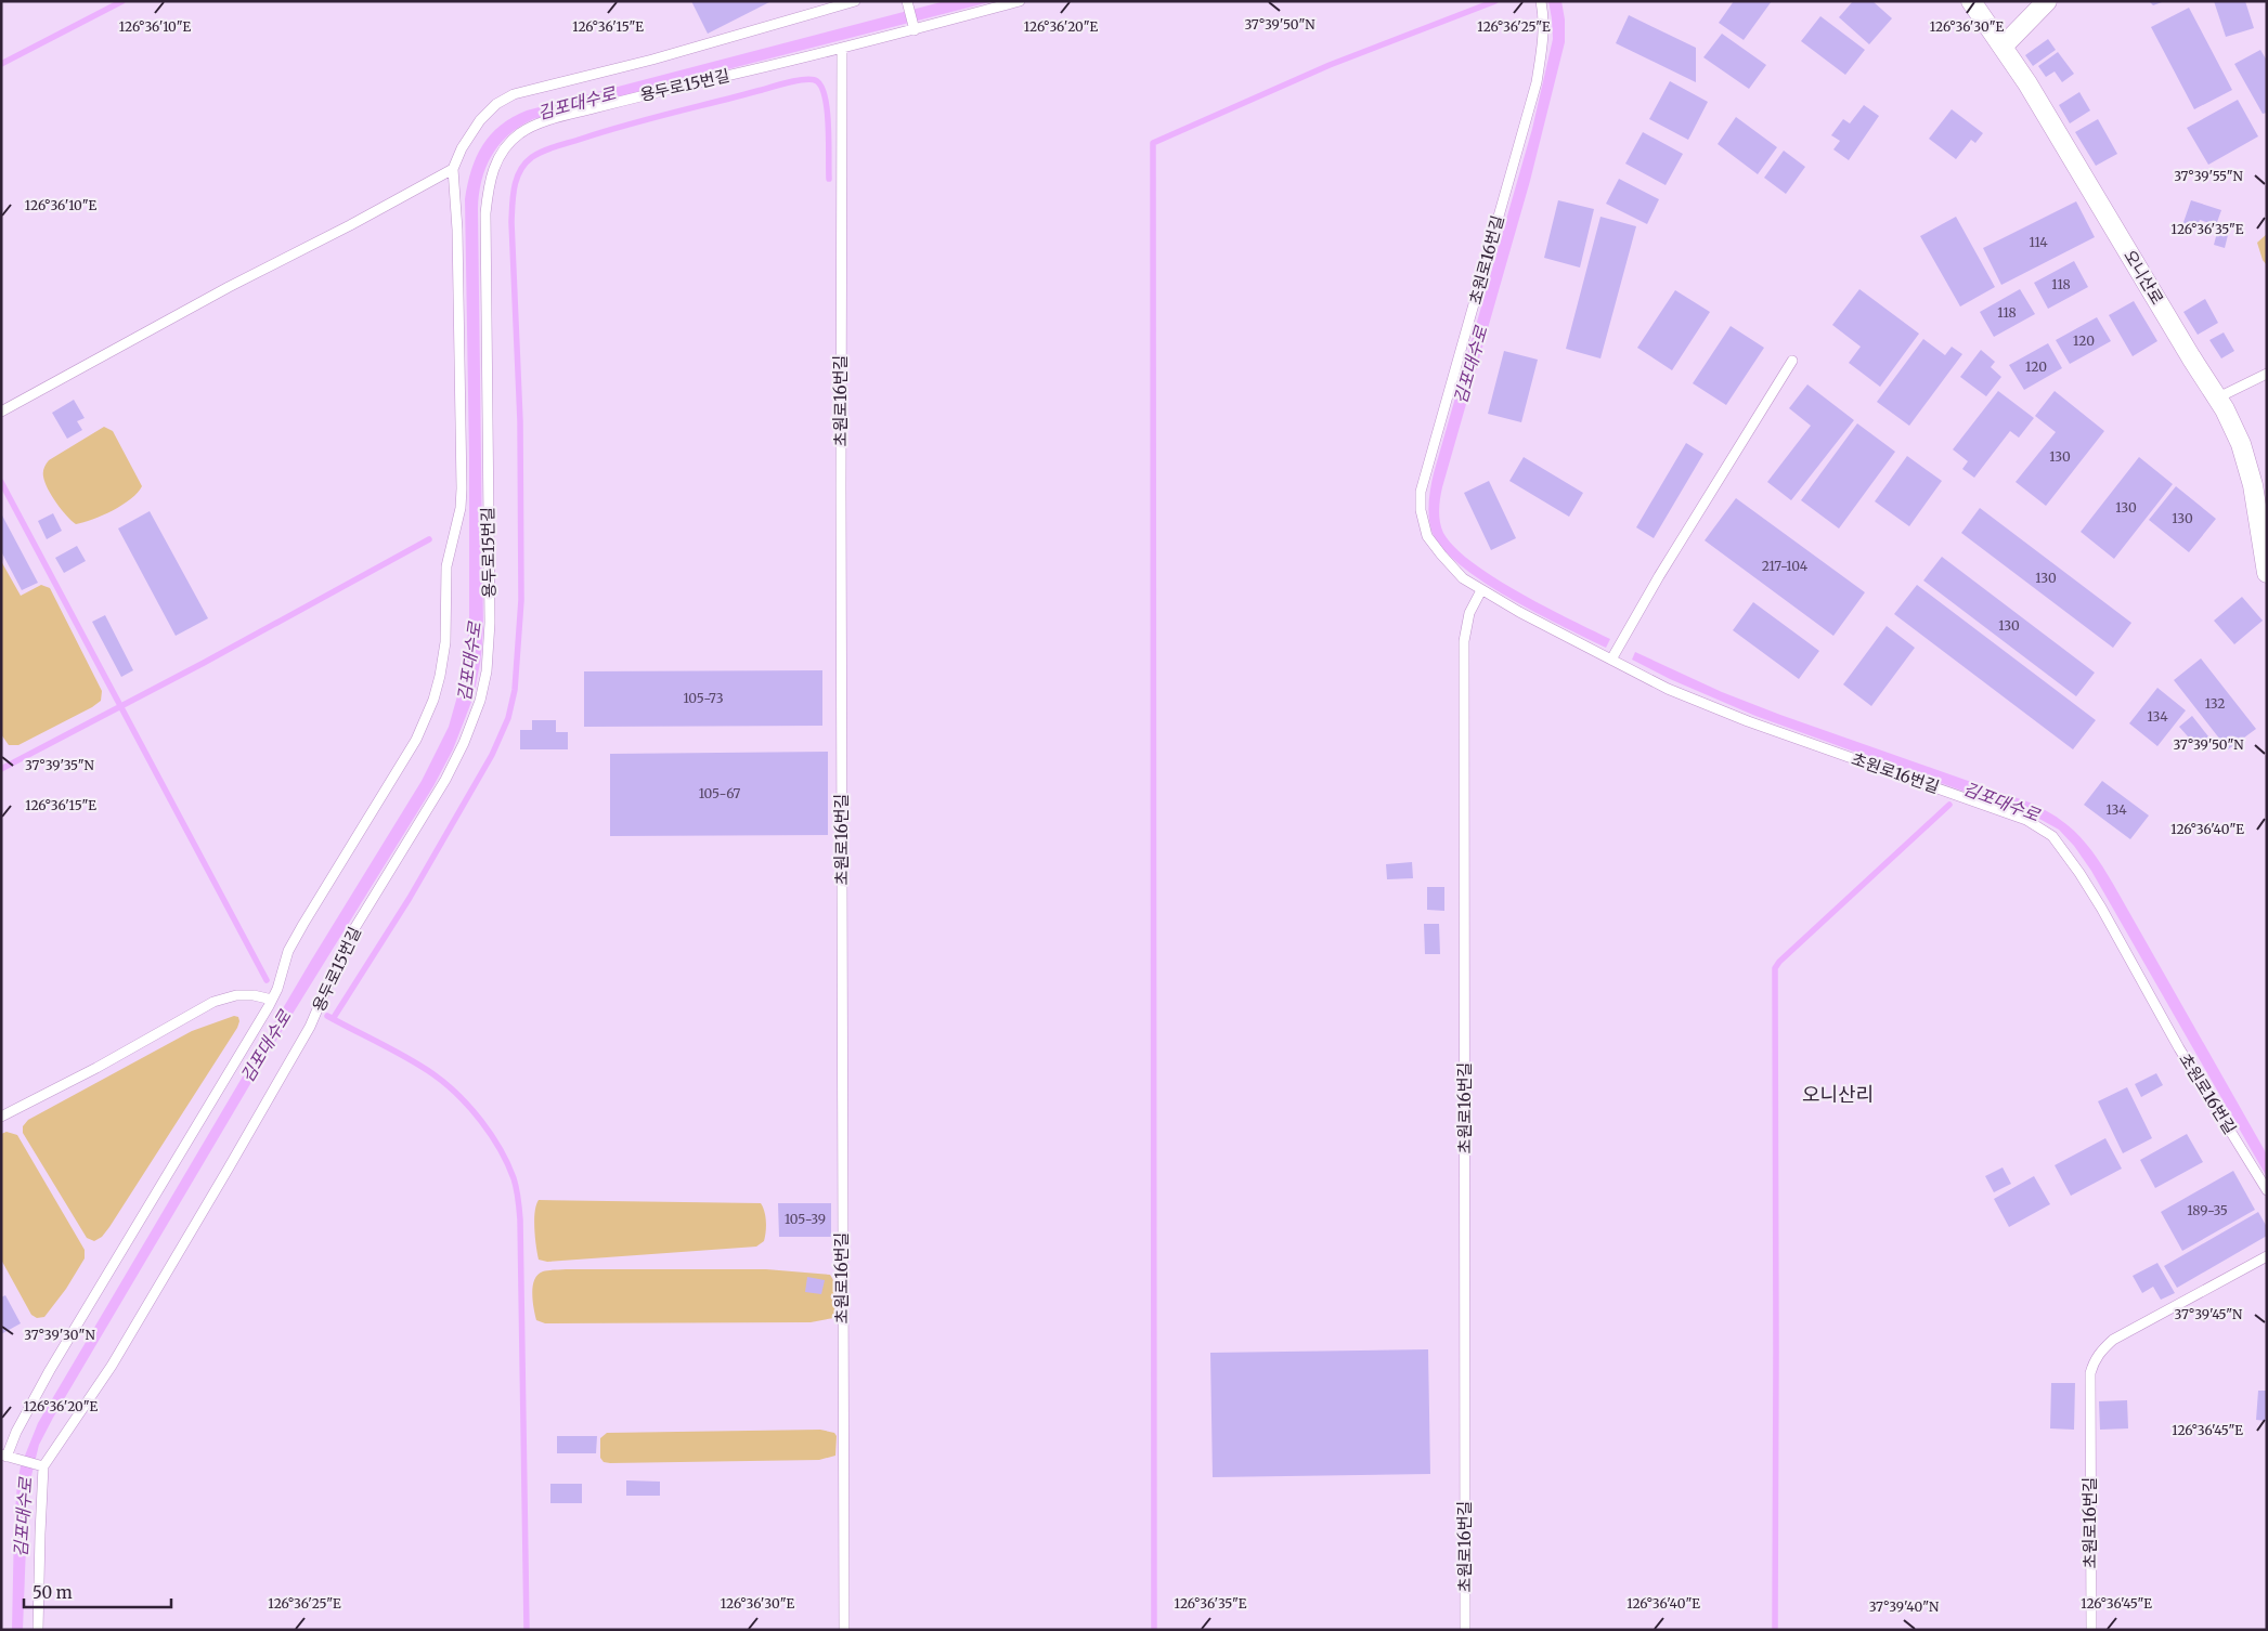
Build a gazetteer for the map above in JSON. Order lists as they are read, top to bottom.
{
  "streets": {
    "street": ["오니산로"],
    "lane": ["용두로15번길", "초원로16번길"]
  },
  "crossings": [
    ["용두로15번길", "초원로16번길"]
  ],
  "districts": ["오니산리"],
  "water": ["김포대수로"],
  "house_numbers": [
    "114",
    "118",
    "118",
    "120",
    "120",
    "130",
    "130",
    "130",
    "217-104",
    "130",
    "130",
    "105-73",
    "132",
    "134",
    "105-67",
    "134",
    "189-35",
    "105-39"
  ],
  "scale_bar": "50 m",
  "coordinates": [
    "37°39'50\"N",
    "126°36'10\"E",
    "126°36'15\"E",
    "126°36'20\"E",
    "126°36'25\"E",
    "126°36'30\"E",
    "37°39'55\"N",
    "126°36'35\"E",
    "37°39'35\"N",
    "126°36'40\"E",
    "37°39'45\"N",
    "37°39'30\"N",
    "126°36'45\"E",
    "37°39'40\"N"
  ]
}
